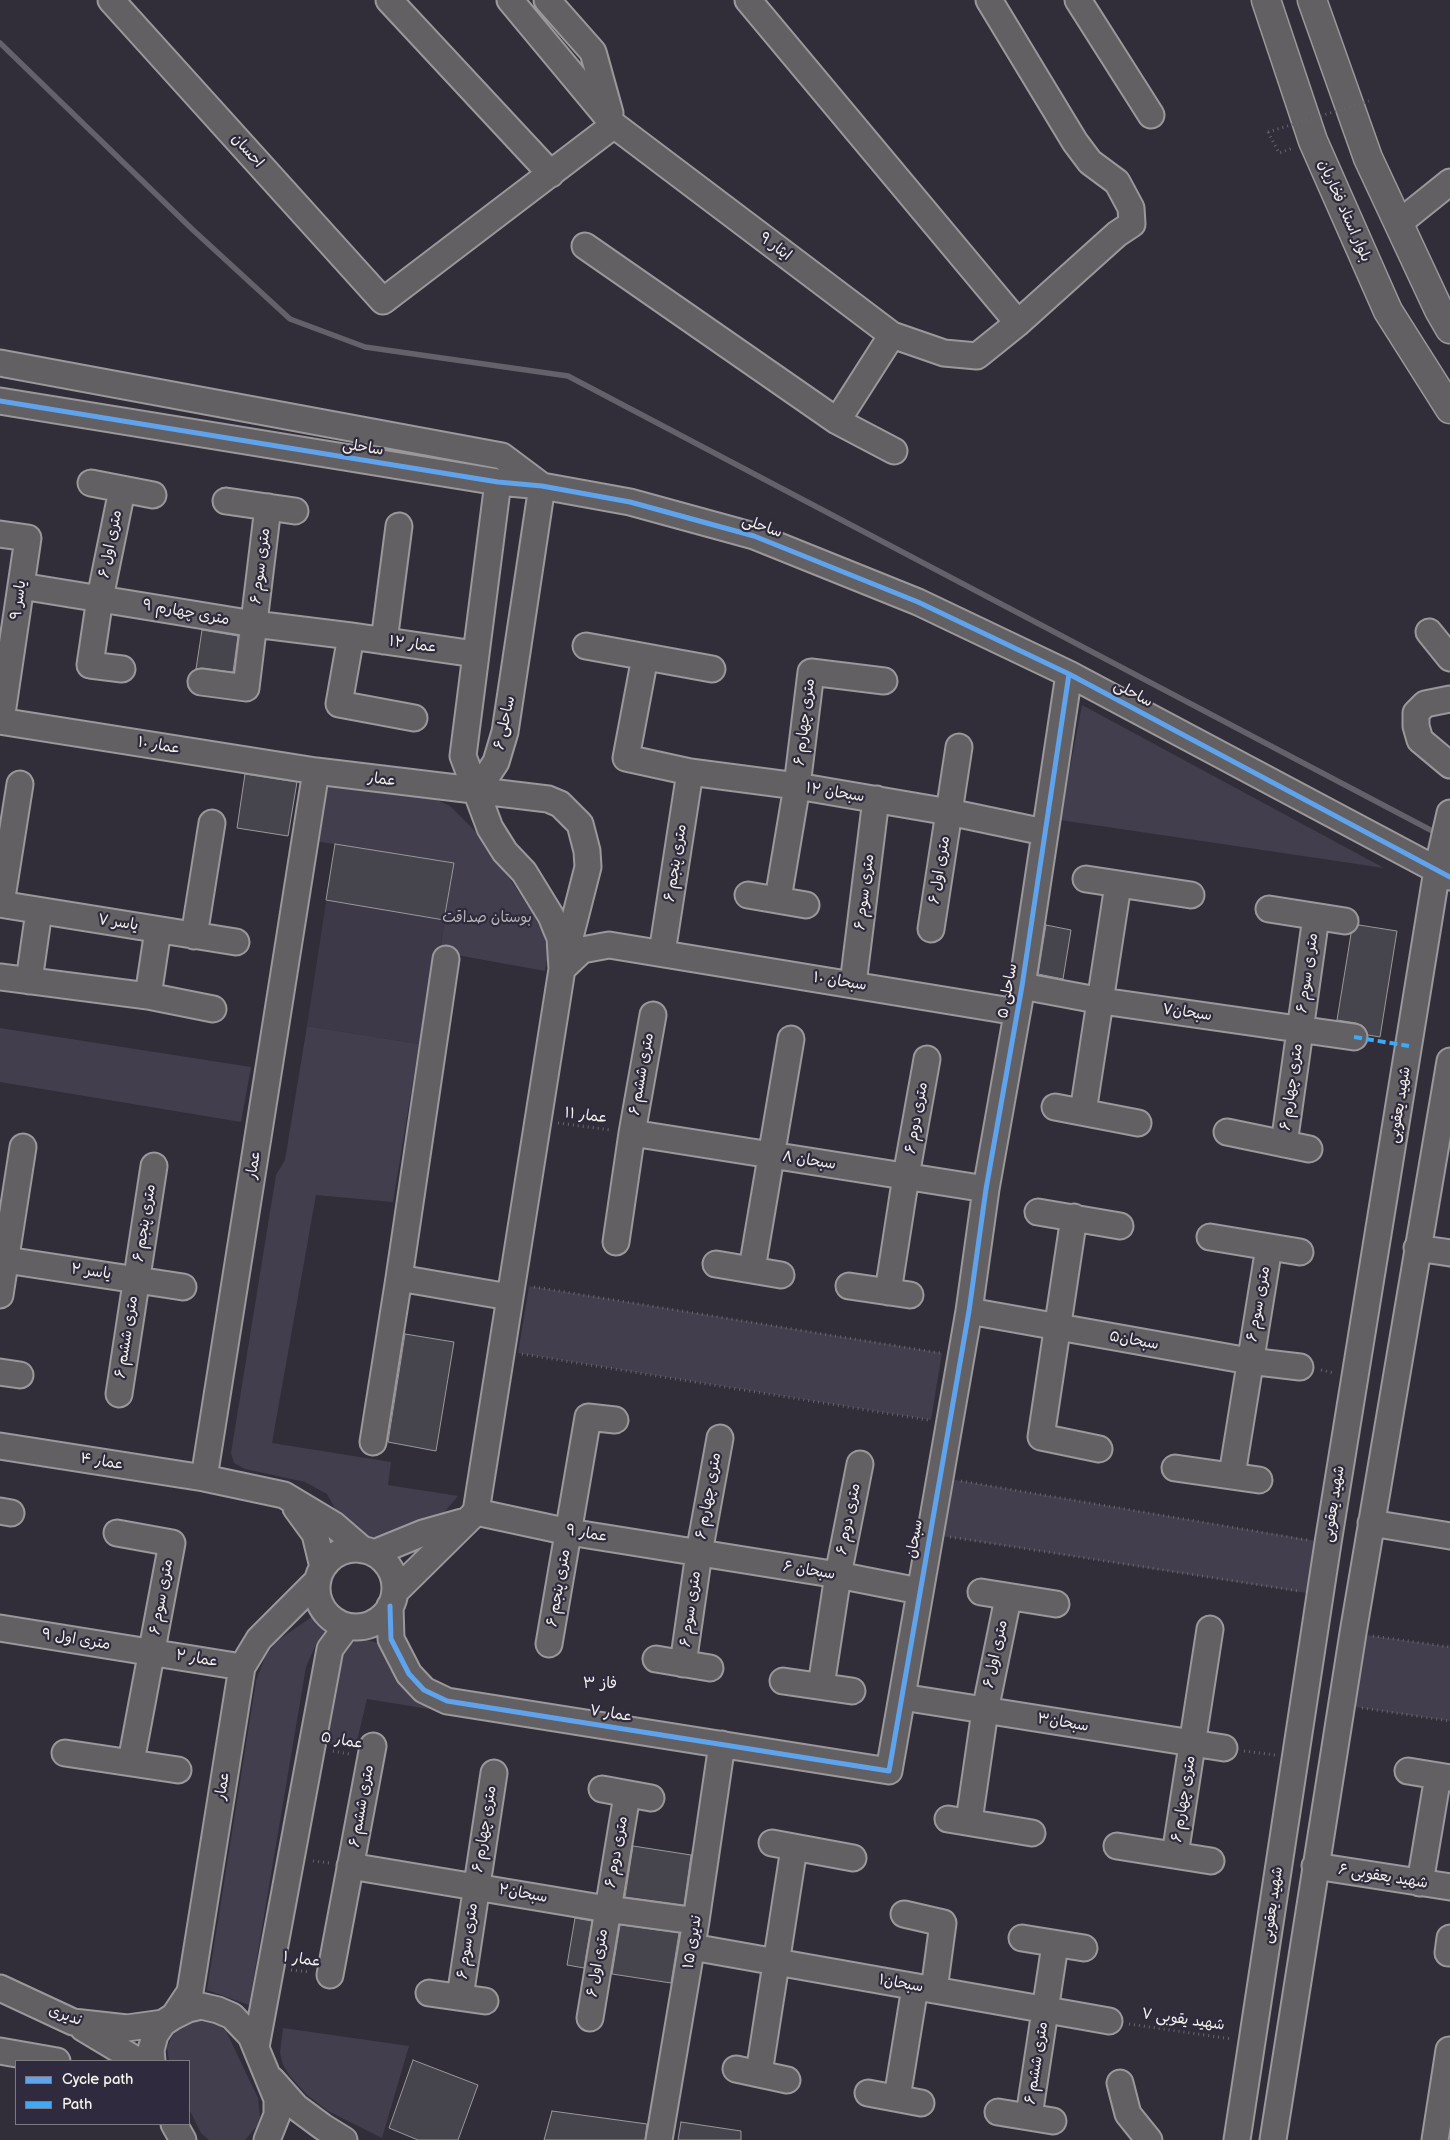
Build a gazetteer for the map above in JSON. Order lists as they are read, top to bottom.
{
  "streets": {
    "main road": ["بلوار استاد فخاریان"],
    "street": [
      "احسان",
      "ایثار ۹",
      "ساحلی",
      "۶ متری اول",
      "۶ متری سوم",
      "یاسر ۹",
      "۹ متری چهارم",
      "عمار ۱۲",
      "۶ متری چهارم",
      "ساحلی ۶",
      "عمار ۱۰",
      "عمار",
      "سبحان ۱۲",
      "۶ متری پنجم",
      "یاسر ۷",
      "۶ متر ی سوم",
      "سبحان ۱۰",
      "ساحلی ۵",
      "سبحان۷",
      "۶ متری ششم",
      "شهید یعقوبی",
      "۶ متری دوم",
      "سبحان ۸",
      "یاسر ۲",
      "سبحان۵",
      "عمار ۴",
      "عمار ۹",
      "سبحان",
      "سبحان ۶",
      "۹ متری اول",
      "عمار ۲",
      "عمار ۷",
      "سبحان۳",
      "شهید یعقوبی ۶",
      "سبحان۲",
      "ندیری ۱۵",
      "سبحان۱",
      "ندیری"
    ],
    "path": [
      "عمار ۱۱",
      "عمار ۵",
      "عمار ۱",
      "شهید یقوبی ۷"
    ]
  },
  "crossings": [
    ["ساحلی", "ساحلی ۶"],
    ["ساحلی", "ساحلی ۵"],
    ["ساحلی", "شهید یعقوبی"],
    ["۶ متری اول", "۹ متری چهارم"],
    ["۶ متری اول", "سبحان ۱۲"],
    ["۶ متری اول", "۶ متری دوم"],
    ["۶ متری اول", "سبحان۳"],
    ["۶ متری اول", "سبحان۲"],
    ["۶ متری سوم", "۹ متری چهارم"],
    ["۶ متری سوم", "۶ متری چهارم"],
    ["۶ متری سوم", "سبحان ۱۲"],
    ["۶ متری سوم", "سبحان ۱۰"],
    ["۶ متری سوم", "سبحان۵"],
    ["۶ متری سوم", "عمار ۹"],
    ["۶ متری سوم", "سبحان ۶"],
    ["۶ متری سوم", "۹ متری اول"],
    ["۶ متری سوم", "عمار ۲"],
    ["۶ متری سوم", "سبحان۲"],
    ["یاسر ۹", "۹ متری چهارم"],
    ["یاسر ۹", "عمار ۱۰"],
    ["۹ متری چهارم", "عمار ۱۲"],
    ["۶ متری چهارم", "سبحان ۱۲"],
    ["۶ متری چهارم", "۶ متر ی سوم"],
    ["۶ متری چهارم", "سبحان۷"],
    ["۶ متری چهارم", "عمار ۹"],
    ["۶ متری چهارم", "سبحان ۶"],
    ["۶ متری چهارم", "سبحان۳"],
    ["۶ متری چهارم", "سبحان۲"],
    ["ساحلی ۶", "عمار"],
    ["عمار ۱۰", "عمار"],
    ["عمار", "سبحان ۱۰"],
    ["عمار", "عمار ۴"],
    ["عمار", "عمار ۲"],
    ["عمار", "عمار ۷"],
    ["عمار", "ندیری"],
    ["سبحان ۱۲", "۶ متری پنجم"],
    ["سبحان ۱۲", "ساحلی ۵"],
    ["۶ متری پنجم", "سبحان ۱۰"],
    ["۶ متری پنجم", "۶ متری ششم"],
    ["۶ متری پنجم", "یاسر ۲"],
    ["۶ متری پنجم", "عمار ۹"],
    ["۶ متر ی سوم", "سبحان۷"],
    ["سبحان ۱۰", "ساحلی ۵"],
    ["ساحلی ۵", "سبحان۷"],
    ["ساحلی ۵", "سبحان ۸"],
    ["ساحلی ۵", "سبحان۵"],
    ["ساحلی ۵", "سبحان"],
    ["۶ متری ششم", "عمار ۱۱"],
    ["۶ متری ششم", "سبحان ۸"],
    ["۶ متری ششم", "یاسر ۲"],
    ["۶ متری ششم", "عمار ۵"],
    ["۶ متری ششم", "سبحان۲"],
    ["۶ متری ششم", "سبحان۱"],
    ["شهید یعقوبی", "شهید یقوبی ۷"],
    ["عمار ۱۱", "سبحان ۸"],
    ["۶ متری دوم", "سبحان ۸"],
    ["۶ متری دوم", "سبحان ۶"],
    ["۶ متری دوم", "سبحان۲"],
    ["سبحان۵", "سبحان"],
    ["عمار ۹", "سبحان ۶"],
    ["سبحان", "سبحان ۶"],
    ["سبحان", "عمار ۷"],
    ["سبحان", "سبحان۳"],
    ["۹ متری اول", "عمار ۲"],
    ["عمار ۷", "ندیری ۱۵"],
    ["سبحان۲", "ندیری ۱۵"],
    ["ندیری ۱۵", "سبحان۱"],
    ["سبحان۱", "شهید یقوبی ۷"]
  ],
  "districts": ["فاز ۳"],
  "parks": ["بوستان صداقت"],
  "legend": ["Cycle path", "Path"]
}
